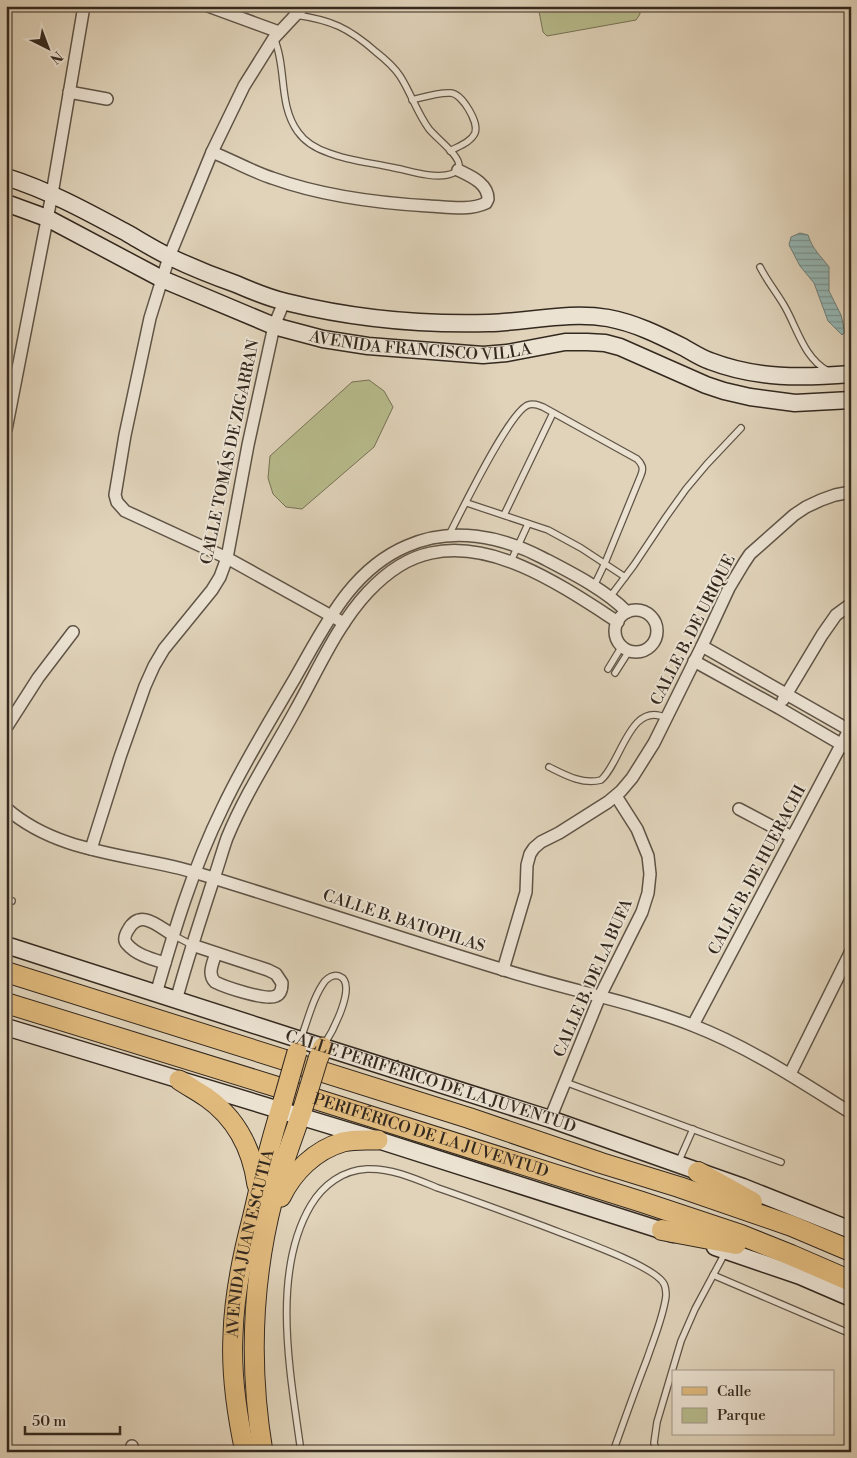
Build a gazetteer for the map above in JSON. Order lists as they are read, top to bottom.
{
  "streets": {
    "highway": ["PERIFÉRICO DE LA JUVENTUD"],
    "main road": ["AVENIDA FRANCISCO VILLA", "CALLE PERIFÉRICO DE LA JUVENTUD", "AVENIDA JUAN ESCUTIA"],
    "street": [
      "CALLE TOMÁS DE ZIGARRAN",
      "CALLE B. DE URIQUE",
      "CALLE B. DE HUERACHI",
      "CALLE B. BATOPILAS",
      "CALLE B. DE LA BUFA"
    ]
  },
  "crossings": [
    ["AVENIDA FRANCISCO VILLA", "CALLE TOMÁS DE ZIGARRAN"],
    ["CALLE TOMÁS DE ZIGARRAN", "CALLE B. BATOPILAS"],
    ["CALLE B. DE URIQUE", "CALLE B. BATOPILAS"],
    ["CALLE B. DE URIQUE", "CALLE B. DE LA BUFA"],
    ["CALLE B. DE HUERACHI", "CALLE B. BATOPILAS"],
    ["CALLE B. BATOPILAS", "CALLE B. DE LA BUFA"],
    ["CALLE B. DE LA BUFA", "CALLE PERIFÉRICO DE LA JUVENTUD"],
    ["CALLE PERIFÉRICO DE LA JUVENTUD", "AVENIDA JUAN ESCUTIA"]
  ],
  "legend": ["Calle", "Parque"],
  "scale_bar": "50 m",
  "north": "bottom right"
}
